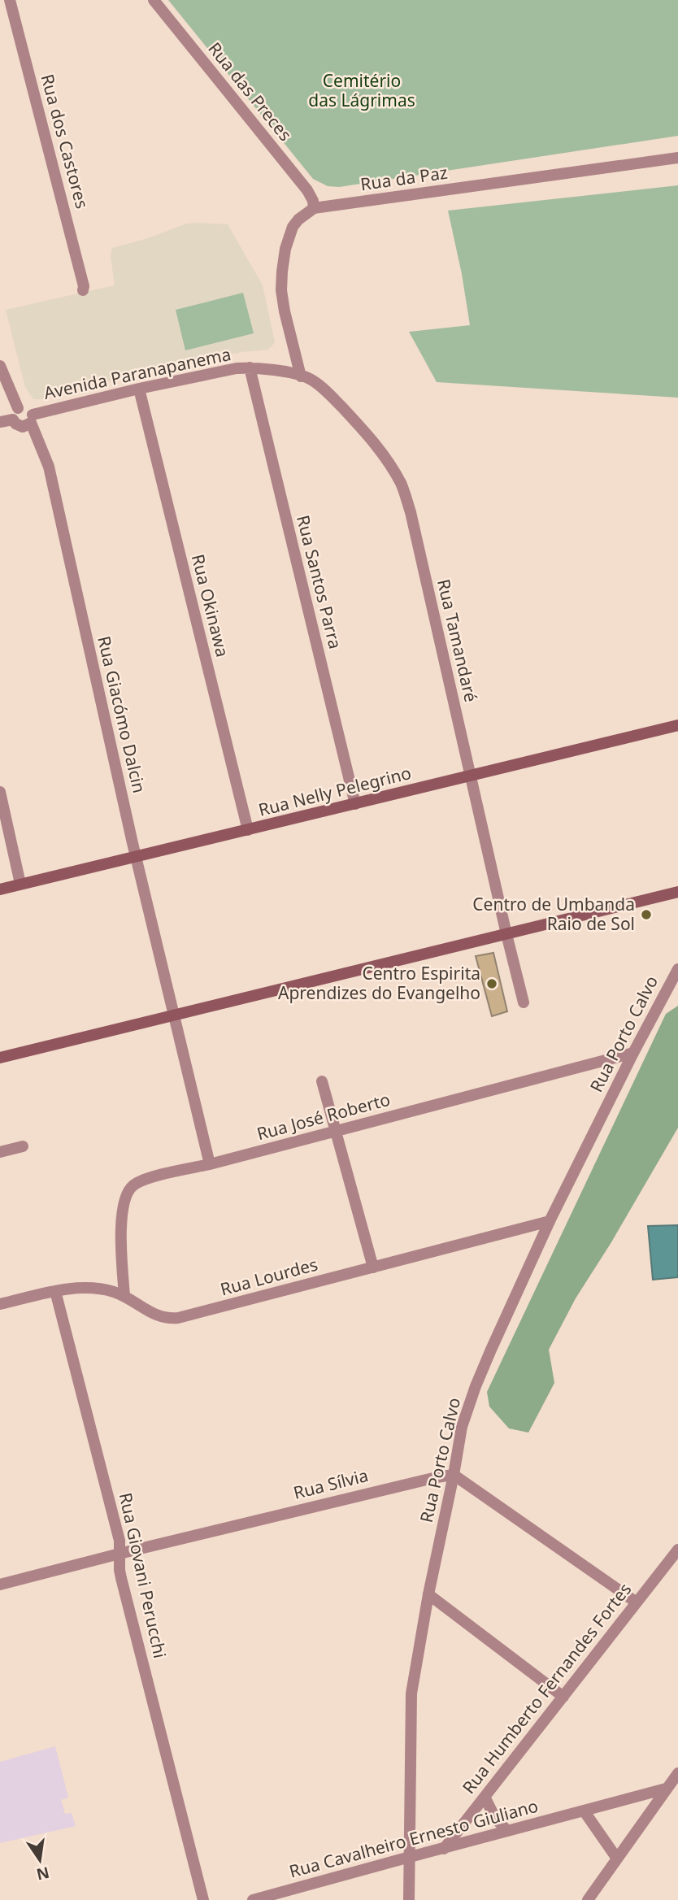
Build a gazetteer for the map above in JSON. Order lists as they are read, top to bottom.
{
  "streets": {
    "main road": ["Rua Nelly Pelegrino"],
    "street": [
      "Rua das Preces",
      "Rua dos Castores",
      "Rua da Paz",
      "Avenida Paranapanema",
      "Rua Santos Parra",
      "Rua Okinawa",
      "Rua Tamandaré",
      "Rua Giacómo Dalcin",
      "Rua Porto Calvo",
      "Rua José Roberto",
      "Rua Lourdes",
      "Rua Sílvia",
      "Rua Giovani Perucchi",
      "Rua Humberto Fernandes Fortes",
      "Rua Cavalheiro Ernesto Giuliano"
    ]
  },
  "crossings": [
    ["Rua das Preces", "Rua da Paz"],
    ["Avenida Paranapanema", "Rua Santos Parra"],
    ["Avenida Paranapanema", "Rua Okinawa"],
    ["Avenida Paranapanema", "Rua Tamandaré"],
    ["Avenida Paranapanema", "Rua Giacómo Dalcin"],
    ["Rua Santos Parra", "Rua Tamandaré"],
    ["Rua Santos Parra", "Rua Nelly Pelegrino"],
    ["Rua Okinawa", "Rua Nelly Pelegrino"],
    ["Rua Tamandaré", "Rua Nelly Pelegrino"],
    ["Rua Giacómo Dalcin", "Rua Nelly Pelegrino"],
    ["Rua Giacómo Dalcin", "Rua José Roberto"],
    ["Rua Porto Calvo", "Rua José Roberto"],
    ["Rua Porto Calvo", "Rua Lourdes"],
    ["Rua Porto Calvo", "Rua Sílvia"],
    ["Rua Porto Calvo", "Rua Cavalheiro Ernesto Giuliano"],
    ["Rua José Roberto", "Rua Lourdes"],
    ["Rua Lourdes", "Rua Giovani Perucchi"],
    ["Rua Sílvia", "Rua Giovani Perucchi"],
    ["Rua Humberto Fernandes Fortes", "Rua Cavalheiro Ernesto Giuliano"]
  ],
  "parks": ["Cemitério das Lágrimas"],
  "places": ["Centro de Umbanda Raio de Sol", "Centro Espirita Aprendizes do Evangelho"],
  "north": "bottom"
}
